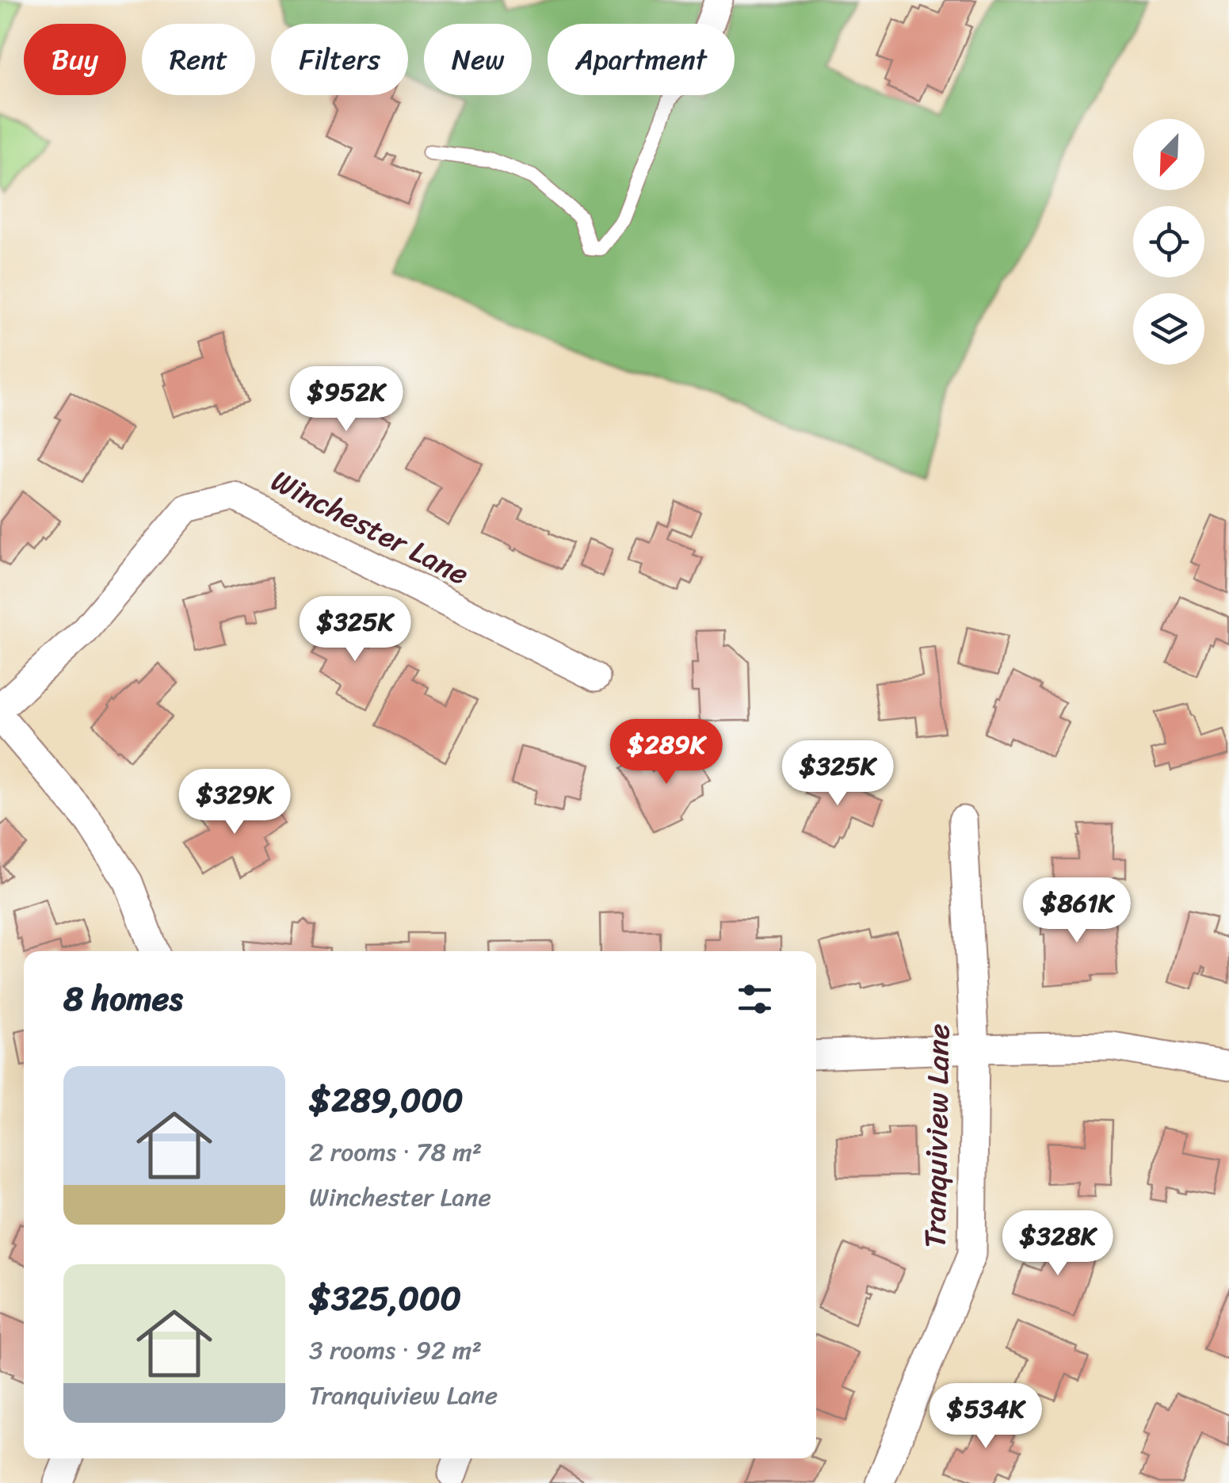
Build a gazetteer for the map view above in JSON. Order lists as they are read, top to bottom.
{
  "streets": {
    "street": ["Winchester Lane", "Tranquiview Lane"]
  },
  "north": "bottom left",
  "page": {
    "chip": [
      "Buy",
      "Rent",
      "Filters",
      "New",
      "Apartment"
    ],
    "price": [
      "$952K",
      "$325K",
      "$289K",
      "$325K",
      "$329K",
      "$861K",
      "$328K",
      "$534K"
    ],
    "heading": "8 homes",
    "list": [
      {
        "name": "$289,000",
        "note": "2 rooms · 78 m² · Winchester Lane"
      },
      {
        "name": "$325,000",
        "note": "3 rooms · 92 m² · Tranquiview Lane"
      }
    ]
  }
}
